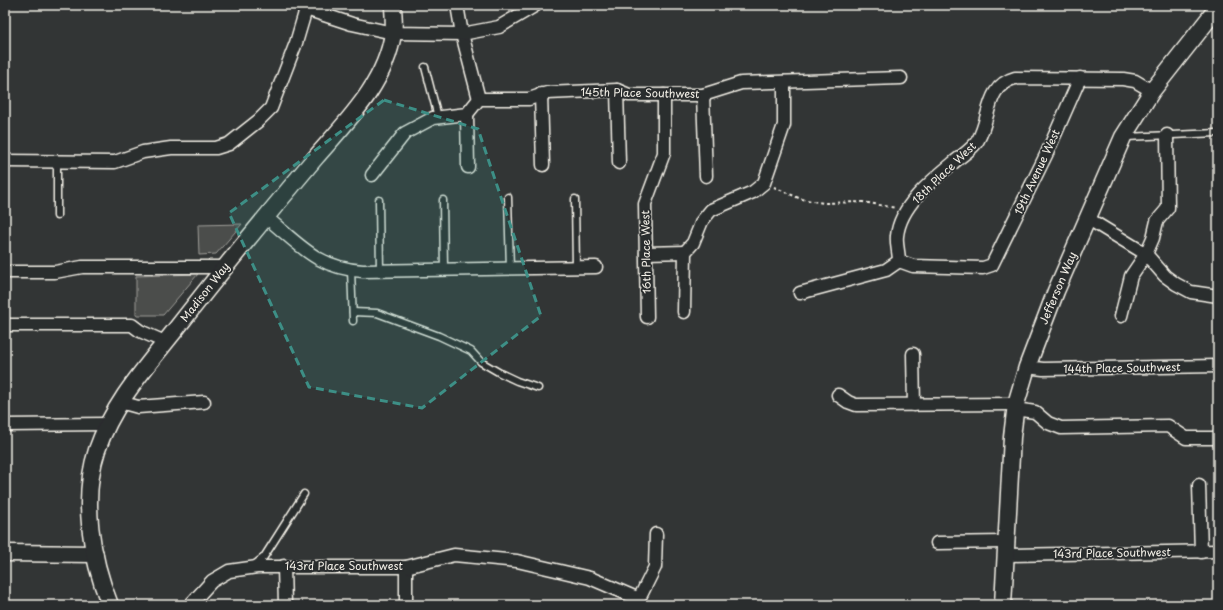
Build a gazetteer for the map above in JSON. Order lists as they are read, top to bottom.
{
  "streets": {
    "street": [
      "145th Place Southwest",
      "19th Avenue West",
      "18th Place West",
      "16th Place West",
      "Jefferson Way",
      "Madison Way",
      "144th Place Southwest",
      "143rd Place Southwest"
    ]
  },
  "crossings": [
    ["145th Place Southwest", "16th Place West"],
    ["19th Avenue West", "18th Place West"],
    ["Jefferson Way", "144th Place Southwest"],
    ["Jefferson Way", "143rd Place Southwest"]
  ]
}
